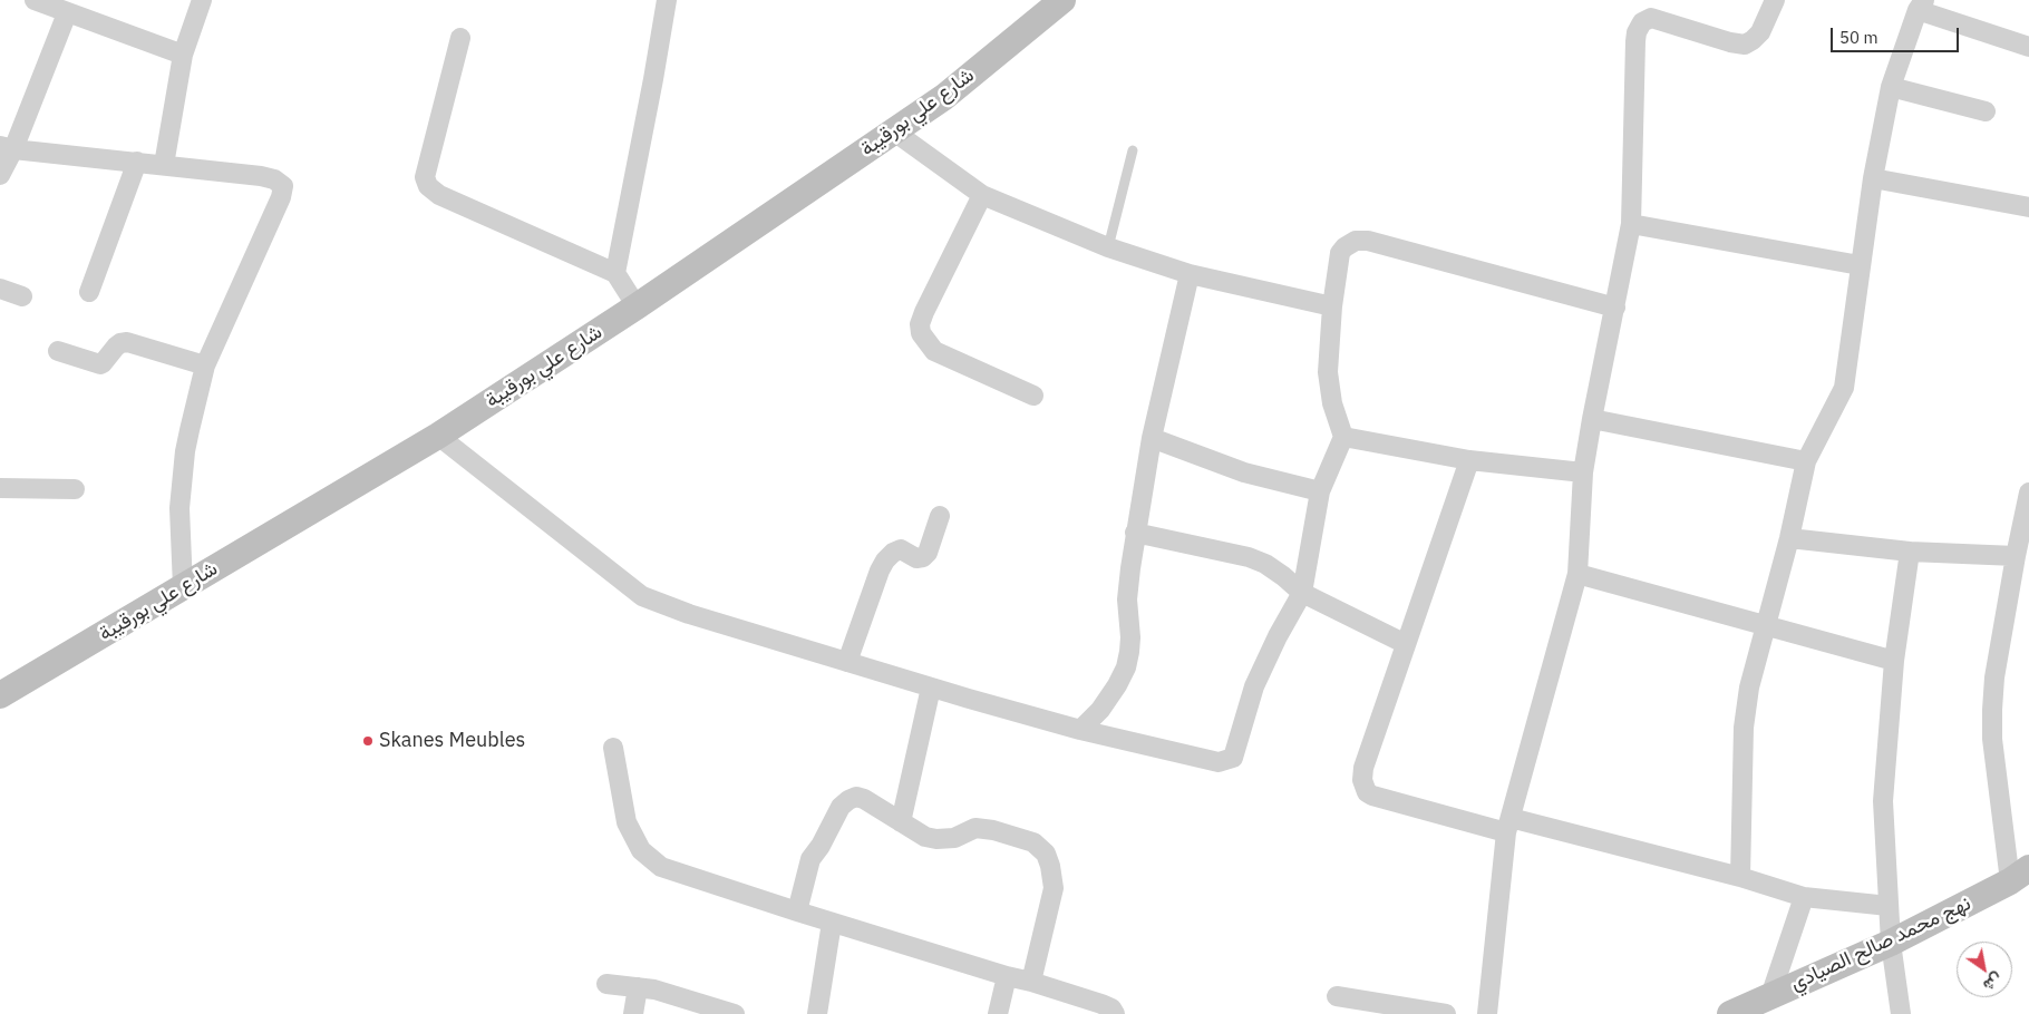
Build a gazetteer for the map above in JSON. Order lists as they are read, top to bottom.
{
  "streets": {
    "main road": ["شارع علي بورقيبة", "نهج محمد صالح الصيادي"]
  },
  "places": ["Skanes Meubles"],
  "scale_bar": "50 m",
  "north": "bottom right"
}
